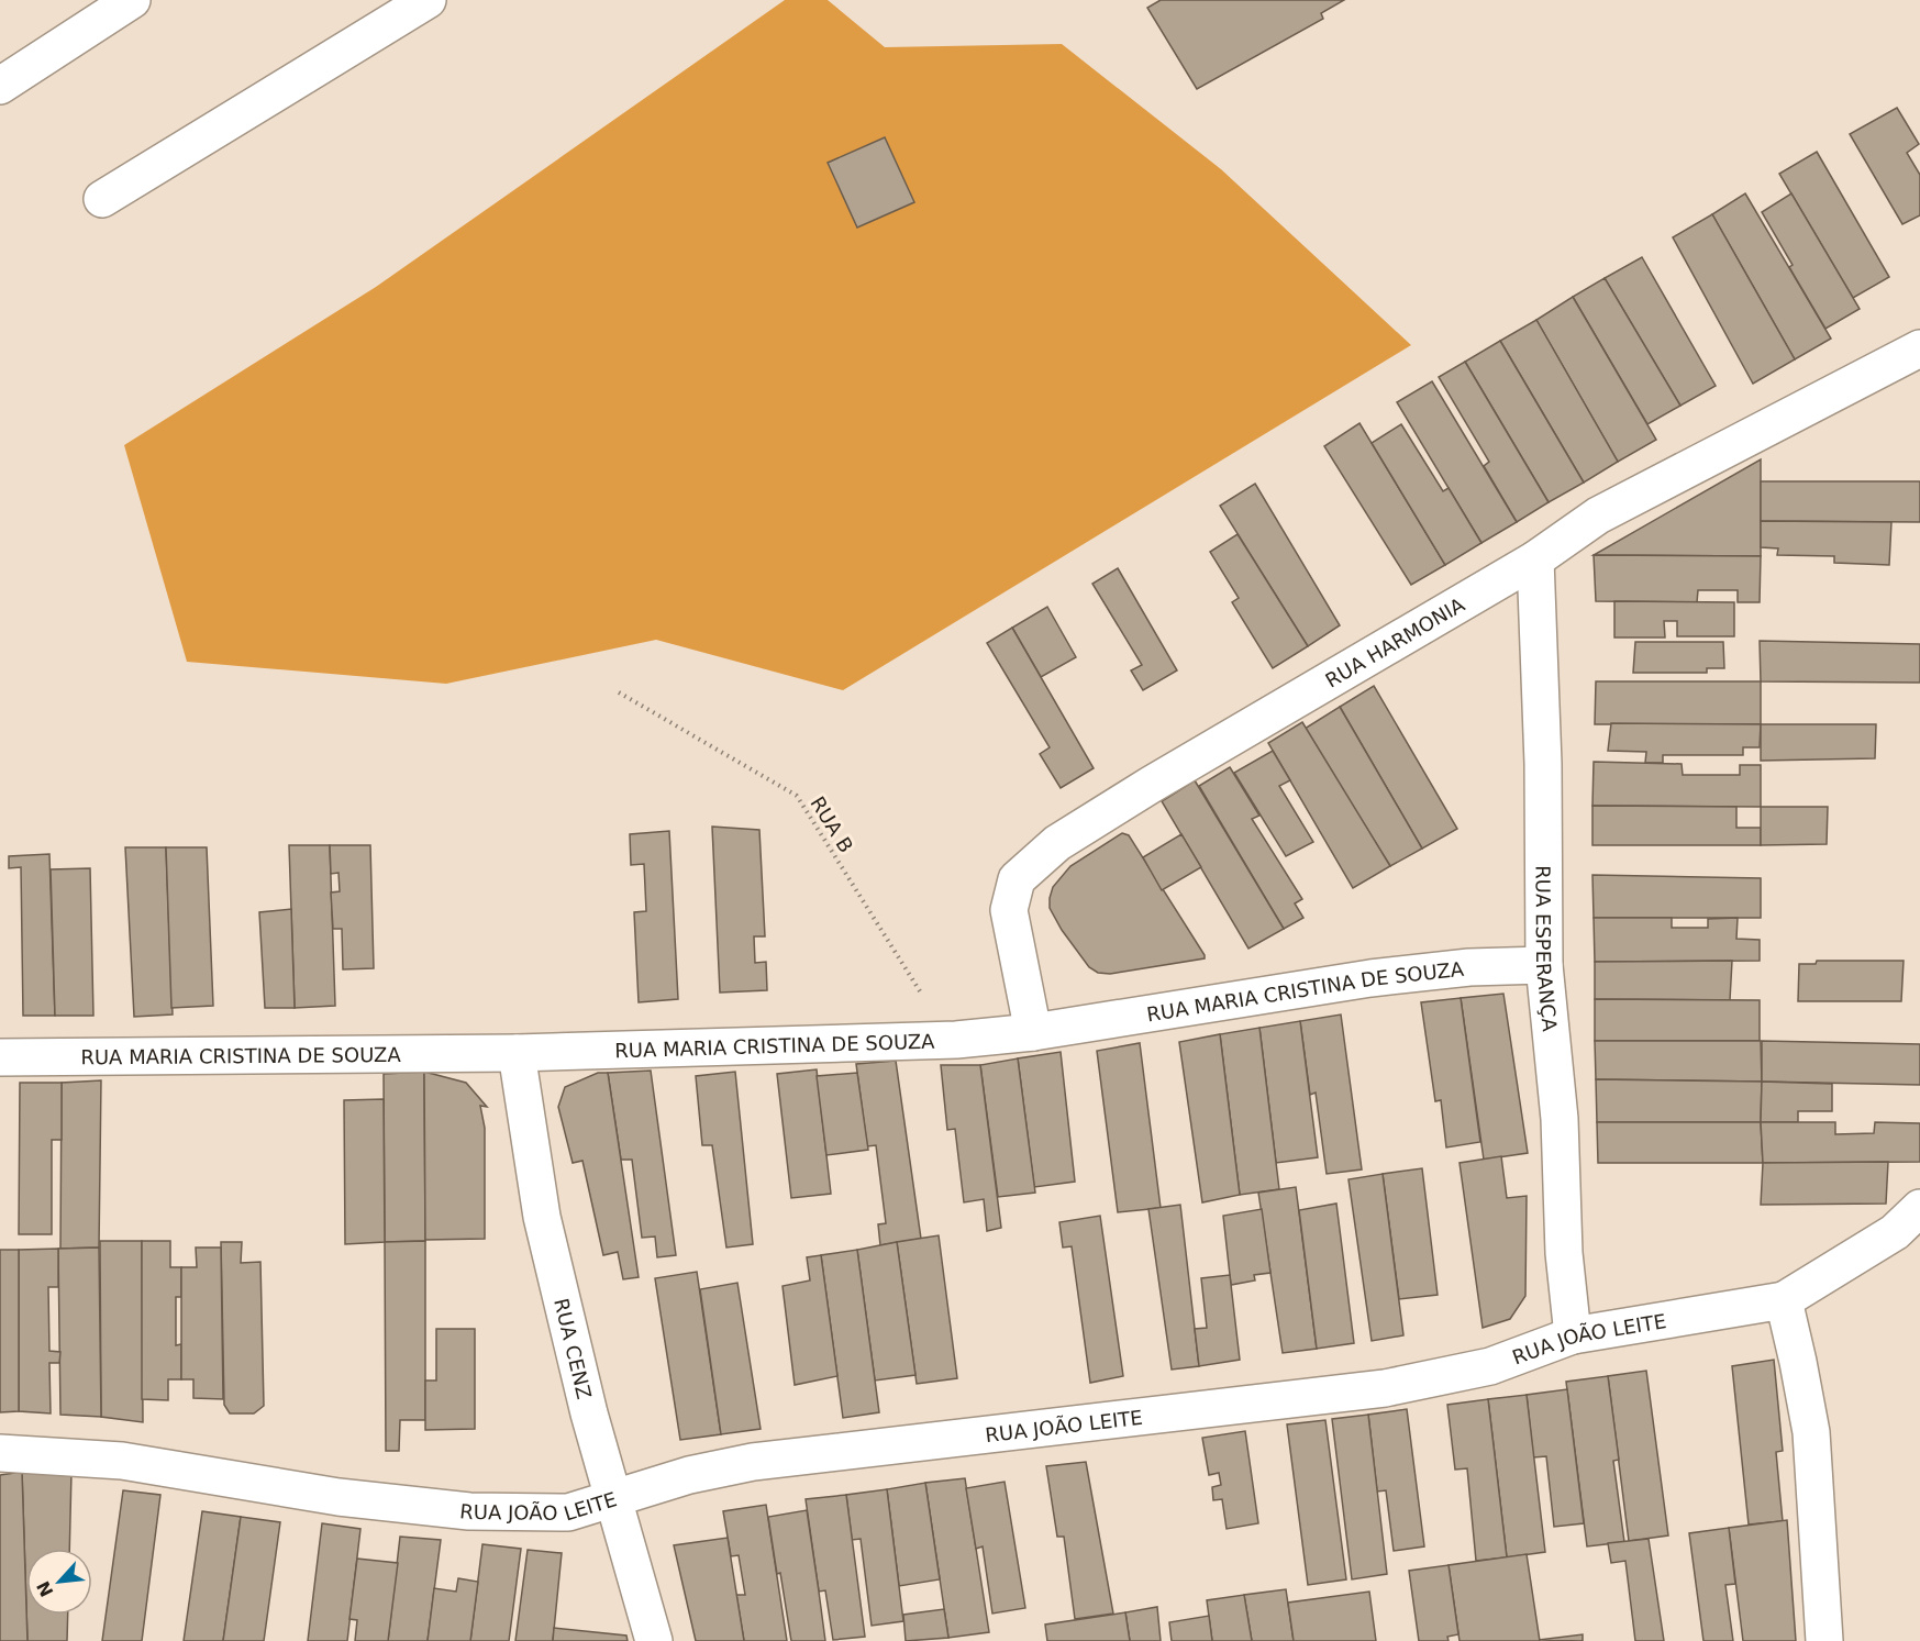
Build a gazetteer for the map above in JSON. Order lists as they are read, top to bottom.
{
  "streets": {
    "street": [
      "RUA HARMONIA",
      "RUA ESPERANÇA",
      "RUA MARIA CRISTINA DE SOUZA",
      "RUA JOÃO LEITE",
      "RUA CENZ"
    ],
    "path": ["RUA B"]
  },
  "crossings": [
    ["RUA HARMONIA", "RUA ESPERANÇA"],
    ["RUA HARMONIA", "RUA MARIA CRISTINA DE SOUZA"],
    ["RUA B", "RUA MARIA CRISTINA DE SOUZA"],
    ["RUA ESPERANÇA", "RUA MARIA CRISTINA DE SOUZA"],
    ["RUA ESPERANÇA", "RUA JOÃO LEITE"],
    ["RUA MARIA CRISTINA DE SOUZA", "RUA CENZ"],
    ["RUA JOÃO LEITE", "RUA CENZ"]
  ],
  "north": "bottom left"
}
